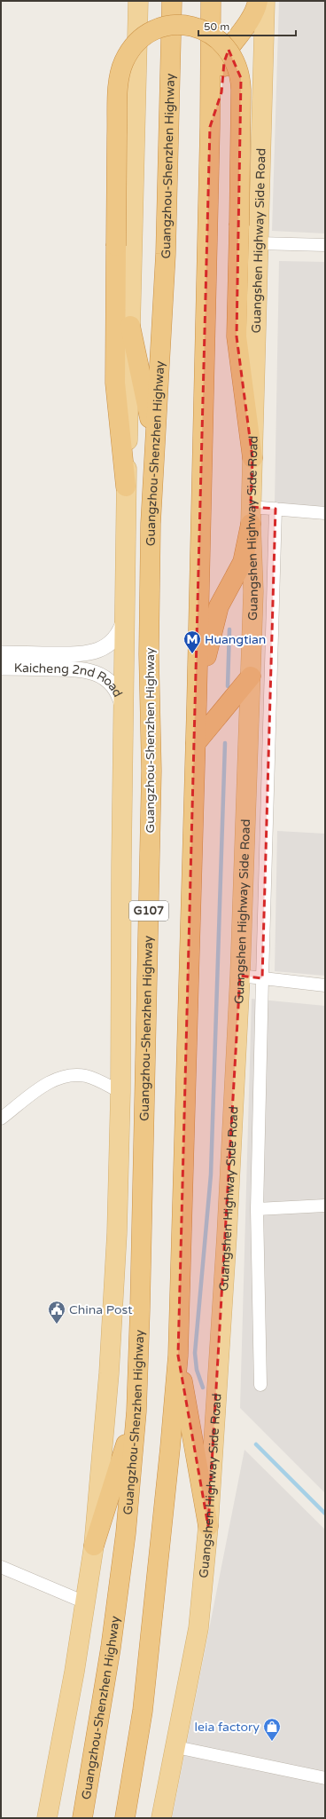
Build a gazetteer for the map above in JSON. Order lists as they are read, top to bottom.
{
  "streets": {
    "highway": ["Guangzhou-Shenzhen Highway", "G107"],
    "main road": ["Guangshen Highway Side Road"],
    "street": ["Kaicheng 2nd Road"]
  },
  "places": {
    "metro station": ["Huangtian"],
    "public building": ["China Post"],
    "shop": ["leia factory"]
  },
  "scale_bar": "50 m"
}
